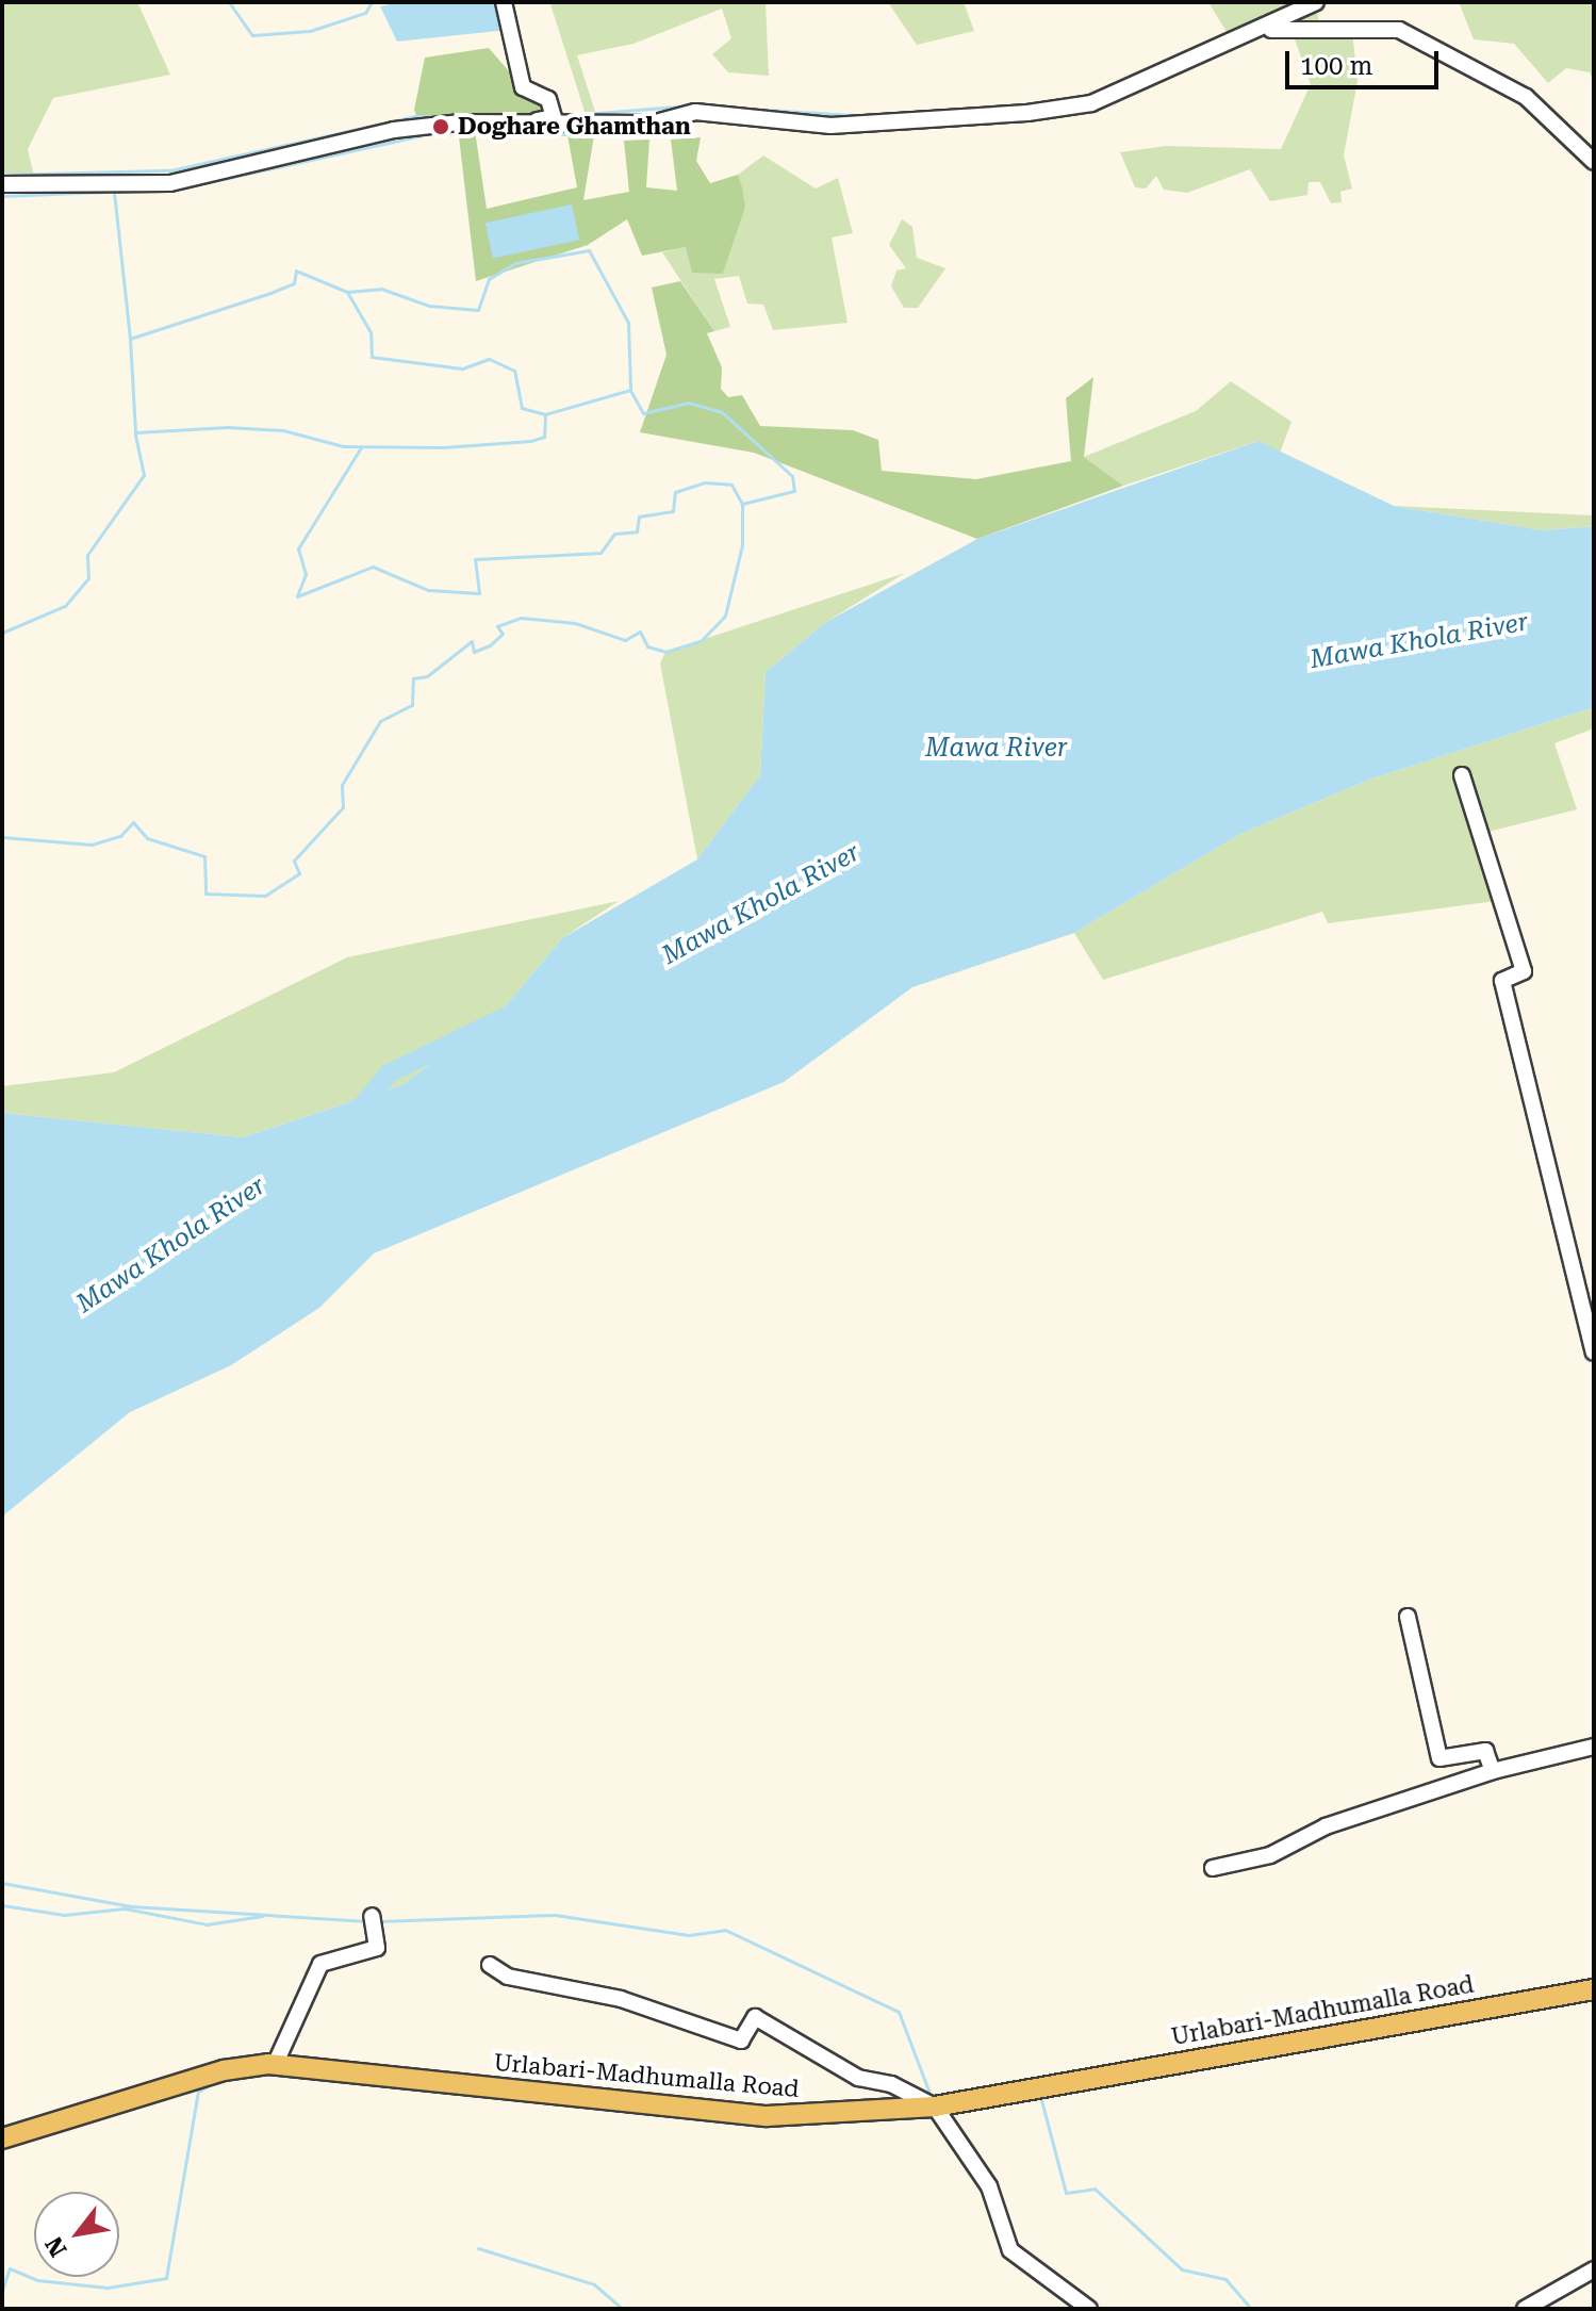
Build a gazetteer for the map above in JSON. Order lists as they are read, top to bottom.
{
  "streets": {
    "main road": ["Urlabari-Madhumalla Road"]
  },
  "water": ["Mawa Khola River", "Mawa River"],
  "places": ["Doghare Ghamthan"],
  "scale_bar": "100 m",
  "north": "bottom left"
}
